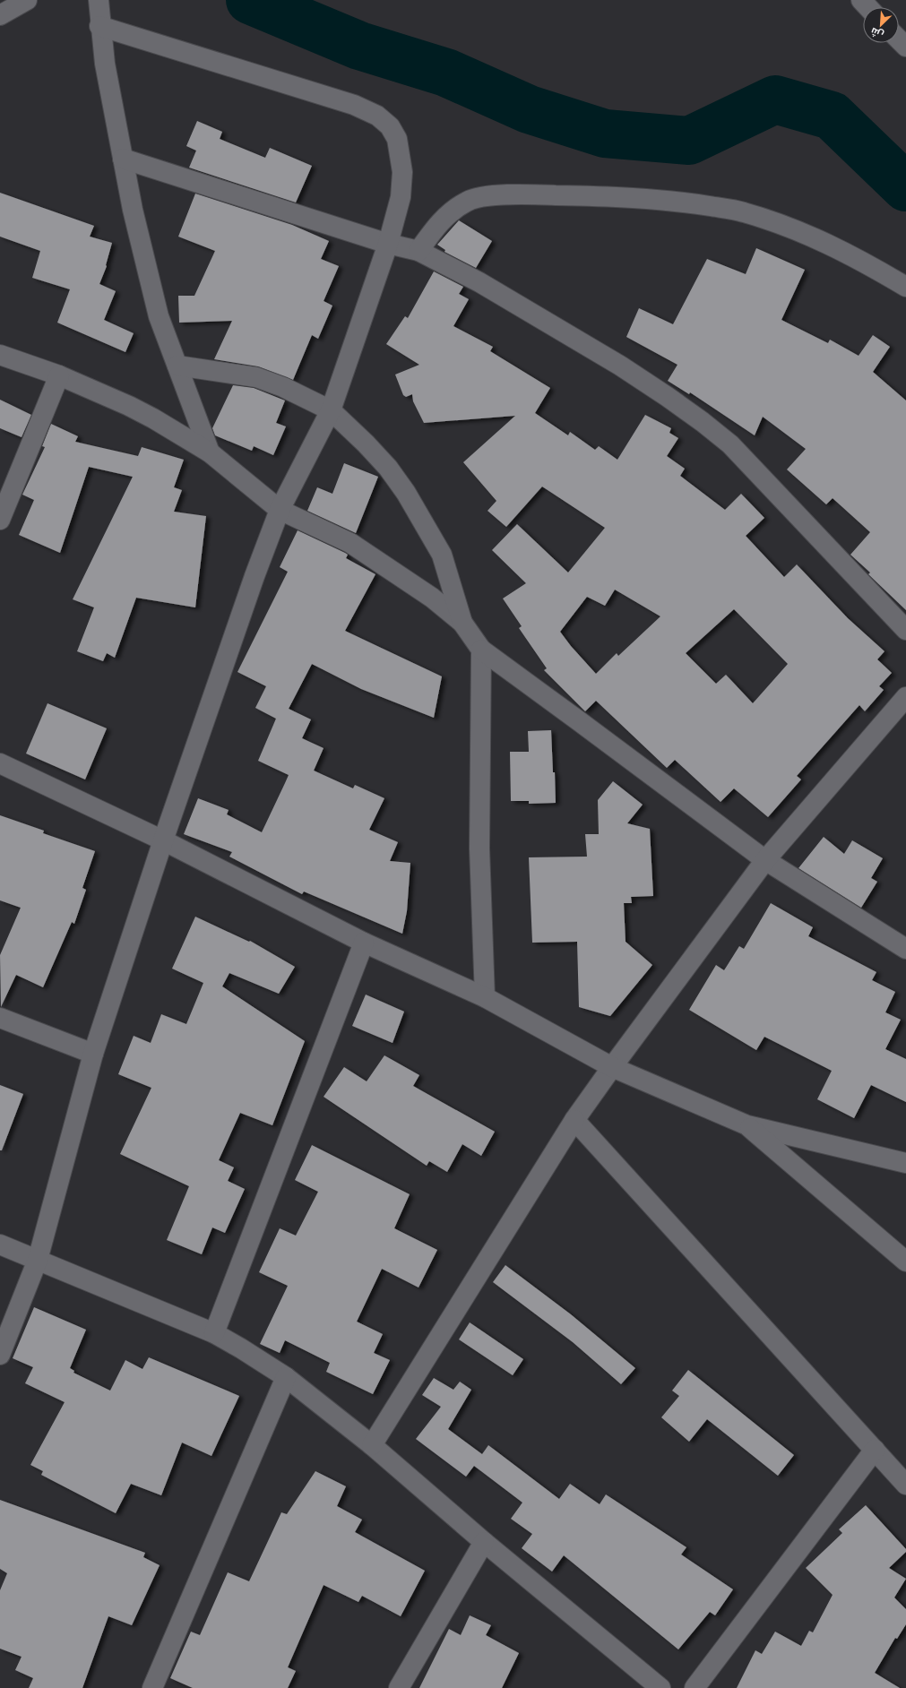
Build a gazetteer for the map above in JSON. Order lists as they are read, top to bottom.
{
  "north": "bottom left"
}
